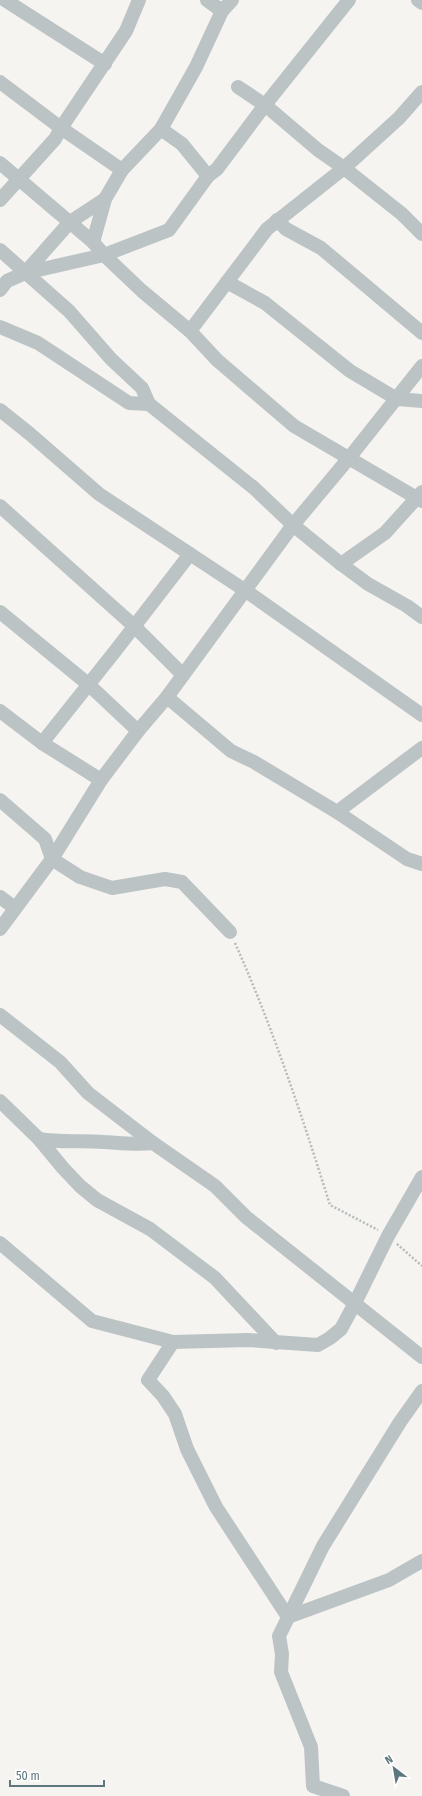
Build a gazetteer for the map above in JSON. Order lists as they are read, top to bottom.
{
  "scale_bar": "50 m",
  "north": "top left"
}
